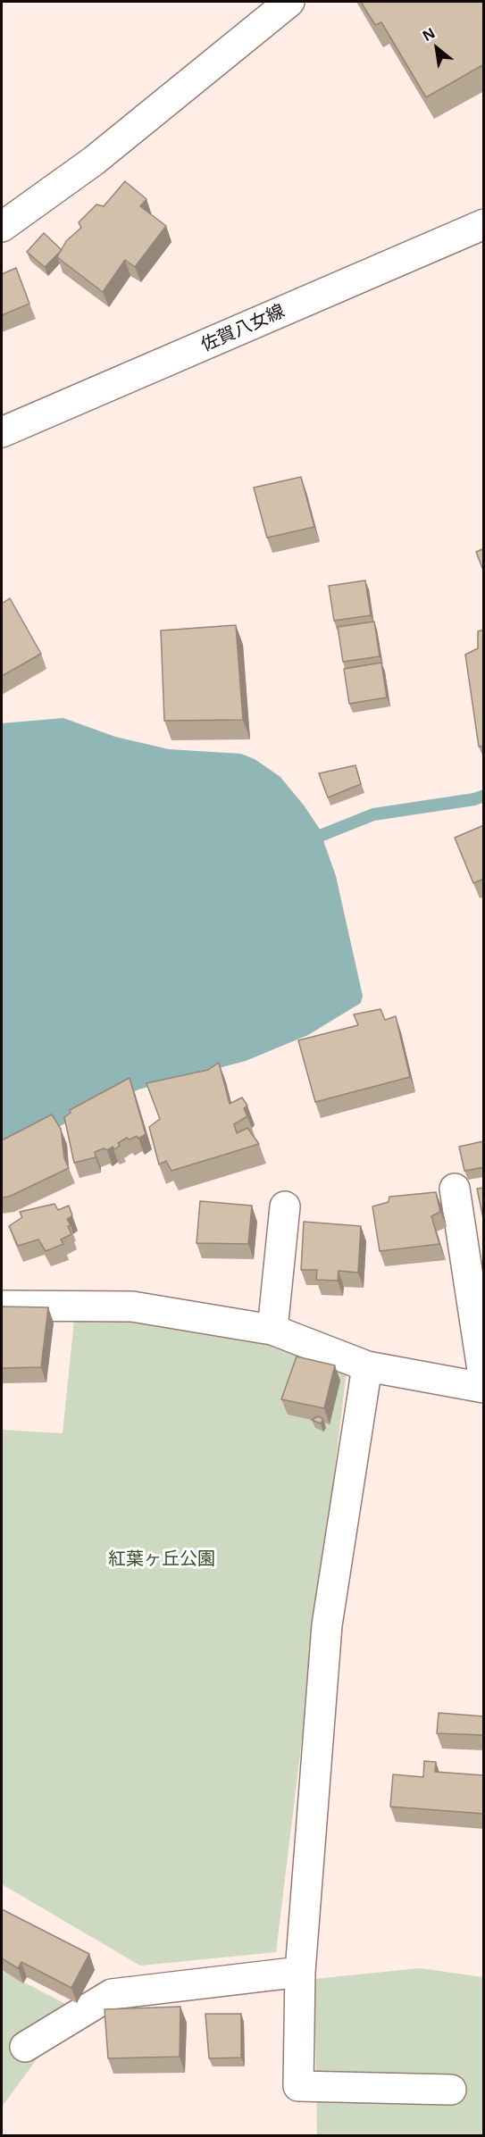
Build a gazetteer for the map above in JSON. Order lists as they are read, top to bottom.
{
  "streets": {
    "street": ["佐賀八女線"]
  },
  "parks": ["紅葉ヶ丘公園"],
  "north": "top left"
}
